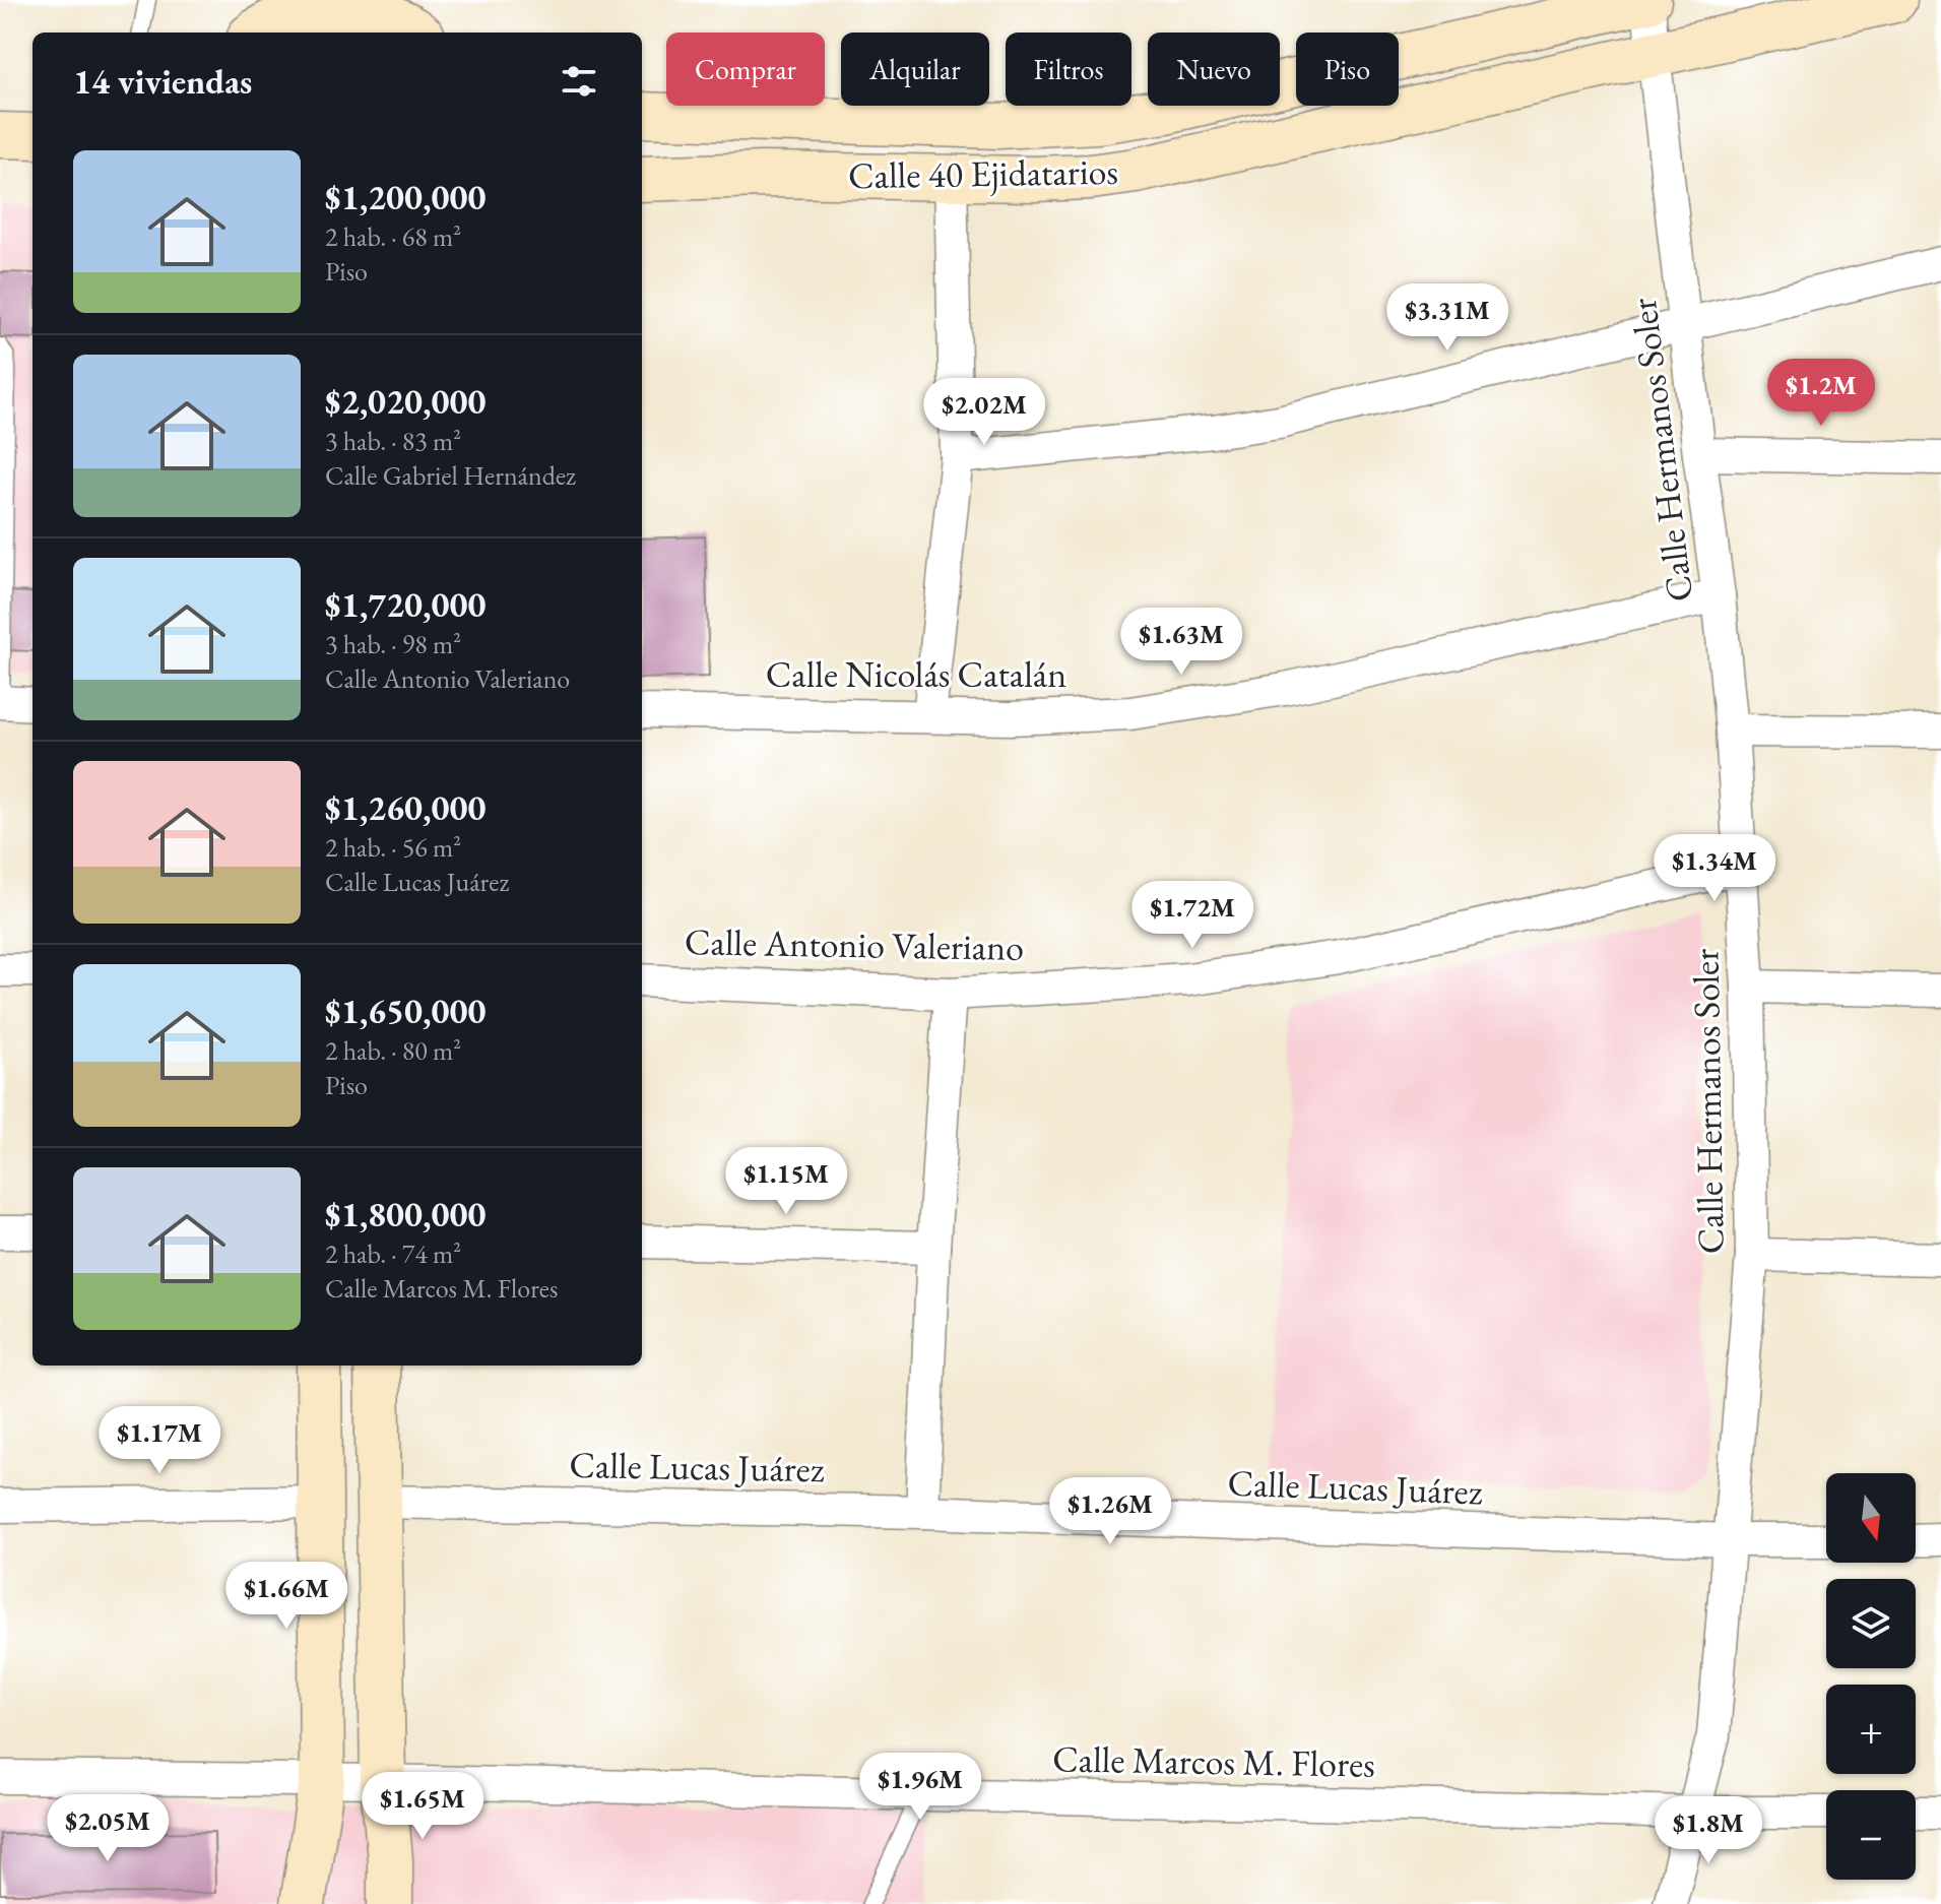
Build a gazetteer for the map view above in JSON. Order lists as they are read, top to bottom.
{
  "streets": {
    "main road": ["Calle 40 Ejidatarios"],
    "street": [
      "Calle Hermanos Soler",
      "Calle Nicolás Catalán",
      "Calle Antonio Valeriano",
      "Calle Lucas Juárez",
      "Calle Marcos M. Flores"
    ]
  },
  "crossings": [
    ["Calle 40 Ejidatarios", "Calle Hermanos Soler"],
    ["Calle Hermanos Soler", "Calle Nicolás Catalán"],
    ["Calle Hermanos Soler", "Calle Antonio Valeriano"],
    ["Calle Hermanos Soler", "Calle Lucas Juárez"],
    ["Calle Hermanos Soler", "Calle Marcos M. Flores"]
  ],
  "north": "bottom",
  "page": {
    "chip": [
      "Comprar",
      "Alquilar",
      "Filtros",
      "Nuevo",
      "Piso"
    ],
    "heading": "14 viviendas",
    "list": [
      {
        "name": "$1,200,000",
        "note": "2 hab. · 68 m² · Piso"
      },
      {
        "name": "$2,020,000",
        "note": "3 hab. · 83 m² · Calle Gabriel Hernández"
      },
      {
        "name": "$1,720,000",
        "note": "3 hab. · 98 m² · Calle Antonio Valeriano"
      },
      {
        "name": "$1,260,000",
        "note": "2 hab. · 56 m² · Calle Lucas Juárez"
      },
      {
        "name": "$1,650,000",
        "note": "2 hab. · 80 m² · Piso"
      },
      {
        "name": "$1,800,000",
        "note": "2 hab. · 74 m² · Calle Marcos M. Flores"
      }
    ],
    "price": [
      "$3.31M",
      "$1.2M",
      "$2.02M",
      "$1.63M",
      "$1.34M",
      "$1.72M",
      "$1.15M",
      "$1.17M",
      "$1.26M",
      "$1.66M",
      "$1.96M",
      "$1.65M",
      "$2.05M",
      "$1.8M"
    ],
    "map_buttons": ["+", "−"]
  }
}
